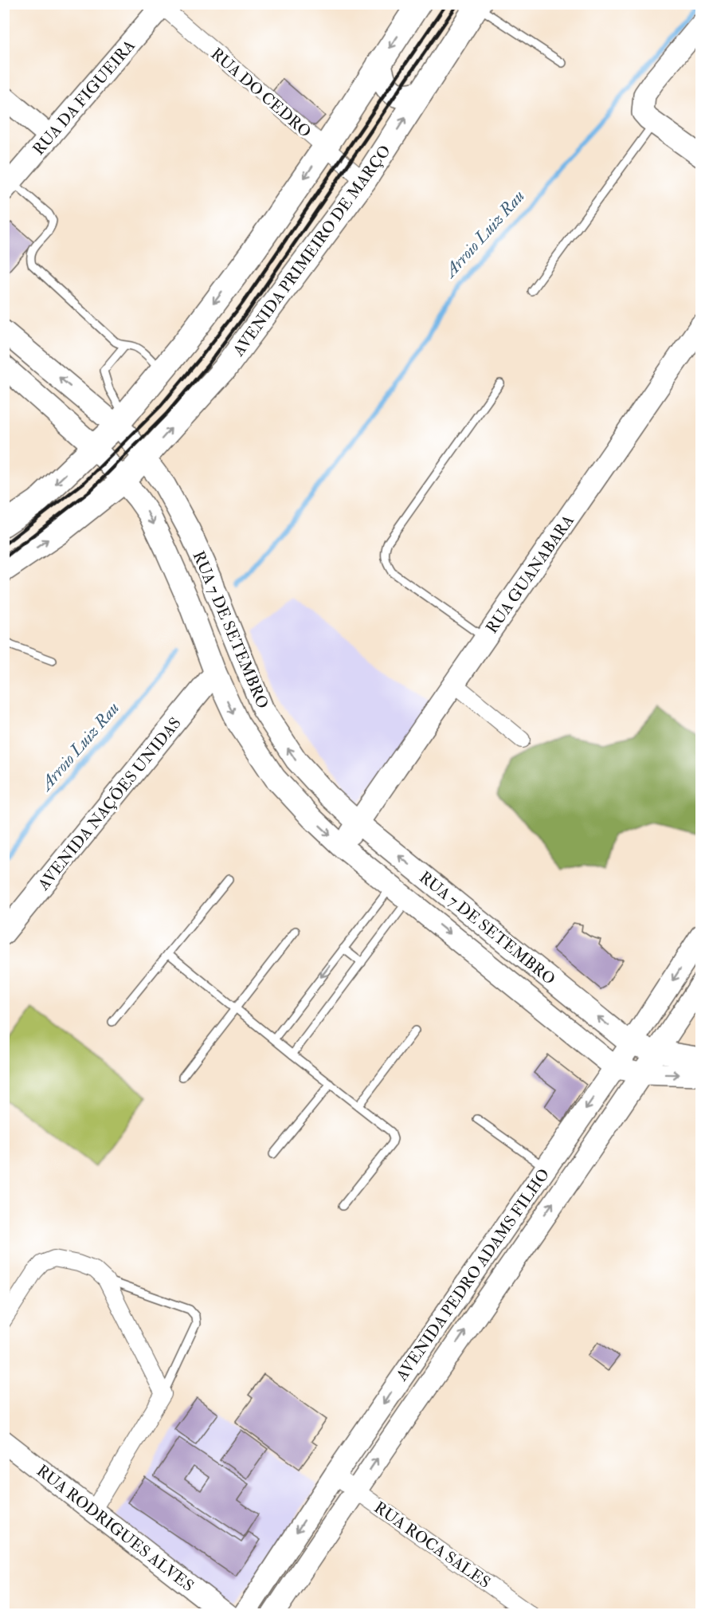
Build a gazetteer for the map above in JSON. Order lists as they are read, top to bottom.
{
  "streets": {
    "main road": [
      "RUA DA FIGUEIRA",
      "AVENIDA PRIMEIRO DE MARÇO",
      "RUA GUANABARA",
      "RUA 7 DE SETEMBRO",
      "AVENIDA NAÇÕES UNIDAS",
      "AVENIDA PEDRO ADAMS FILHO",
      "RUA RODRIGUES ALVES"
    ],
    "street": ["RUA DO CEDRO", "RUA ROCA SALES"]
  },
  "crossings": [
    ["RUA DO CEDRO", "RUA DA FIGUEIRA"],
    ["RUA DO CEDRO", "AVENIDA PRIMEIRO DE MARÇO"],
    ["AVENIDA PRIMEIRO DE MARÇO", "RUA 7 DE SETEMBRO"],
    ["RUA GUANABARA", "RUA 7 DE SETEMBRO"],
    ["RUA 7 DE SETEMBRO", "AVENIDA NAÇÕES UNIDAS"],
    ["RUA 7 DE SETEMBRO", "AVENIDA PEDRO ADAMS FILHO"],
    ["AVENIDA PEDRO ADAMS FILHO", "RUA ROCA SALES"]
  ],
  "water": ["Arroio Luiz Rau"]
}
